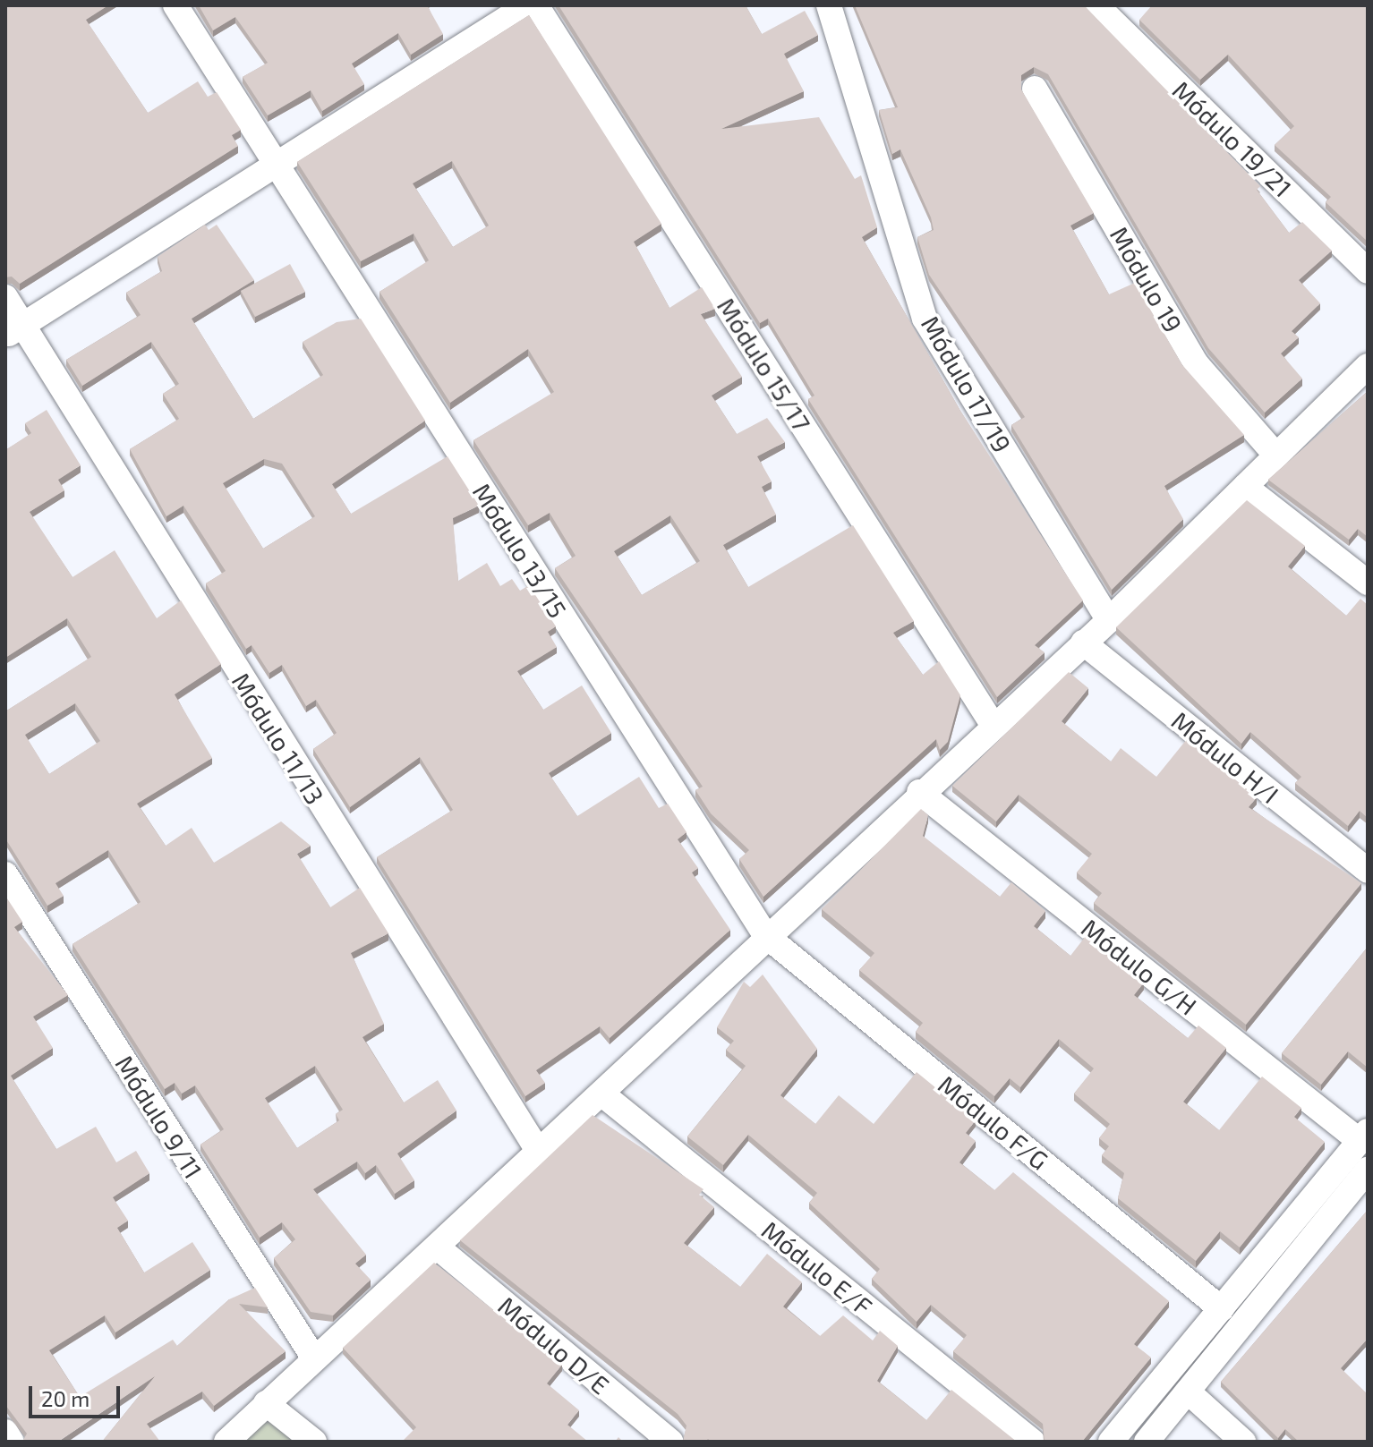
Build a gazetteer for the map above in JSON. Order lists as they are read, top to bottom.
{
  "streets": {
    "street": [
      "Módulo 19/21",
      "Módulo 19",
      "Módulo 15/17",
      "Módulo 17/19",
      "Módulo 13/15",
      "Módulo 11/13",
      "Módulo H/I",
      "Módulo G/H",
      "Módulo 9/11",
      "Módulo F/G",
      "Módulo E/F",
      "Módulo D/E"
    ]
  },
  "crossings": [
    ["Módulo 13/15", "Módulo F/G"]
  ],
  "scale_bar": "20 m"
}
